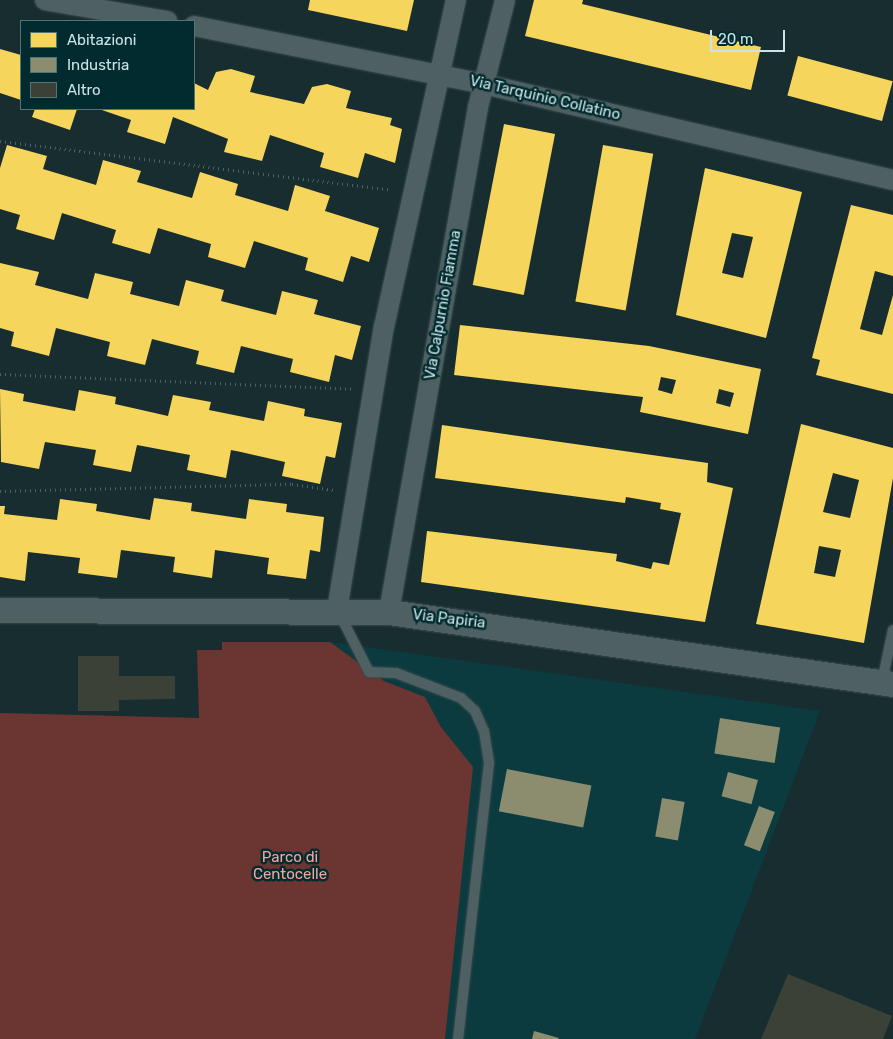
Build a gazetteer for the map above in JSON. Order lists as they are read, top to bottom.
{
  "streets": {
    "street": ["Via Tarquinio Collatino", "Via Calpurnio Fiamma", "Via Papiria"]
  },
  "crossings": [
    ["Via Tarquinio Collatino", "Via Calpurnio Fiamma"],
    ["Via Calpurnio Fiamma", "Via Papiria"]
  ],
  "parks": ["Parco di Centocelle"],
  "legend": ["Abitazioni", "Industria", "Altro"],
  "scale_bar": "20 m"
}
